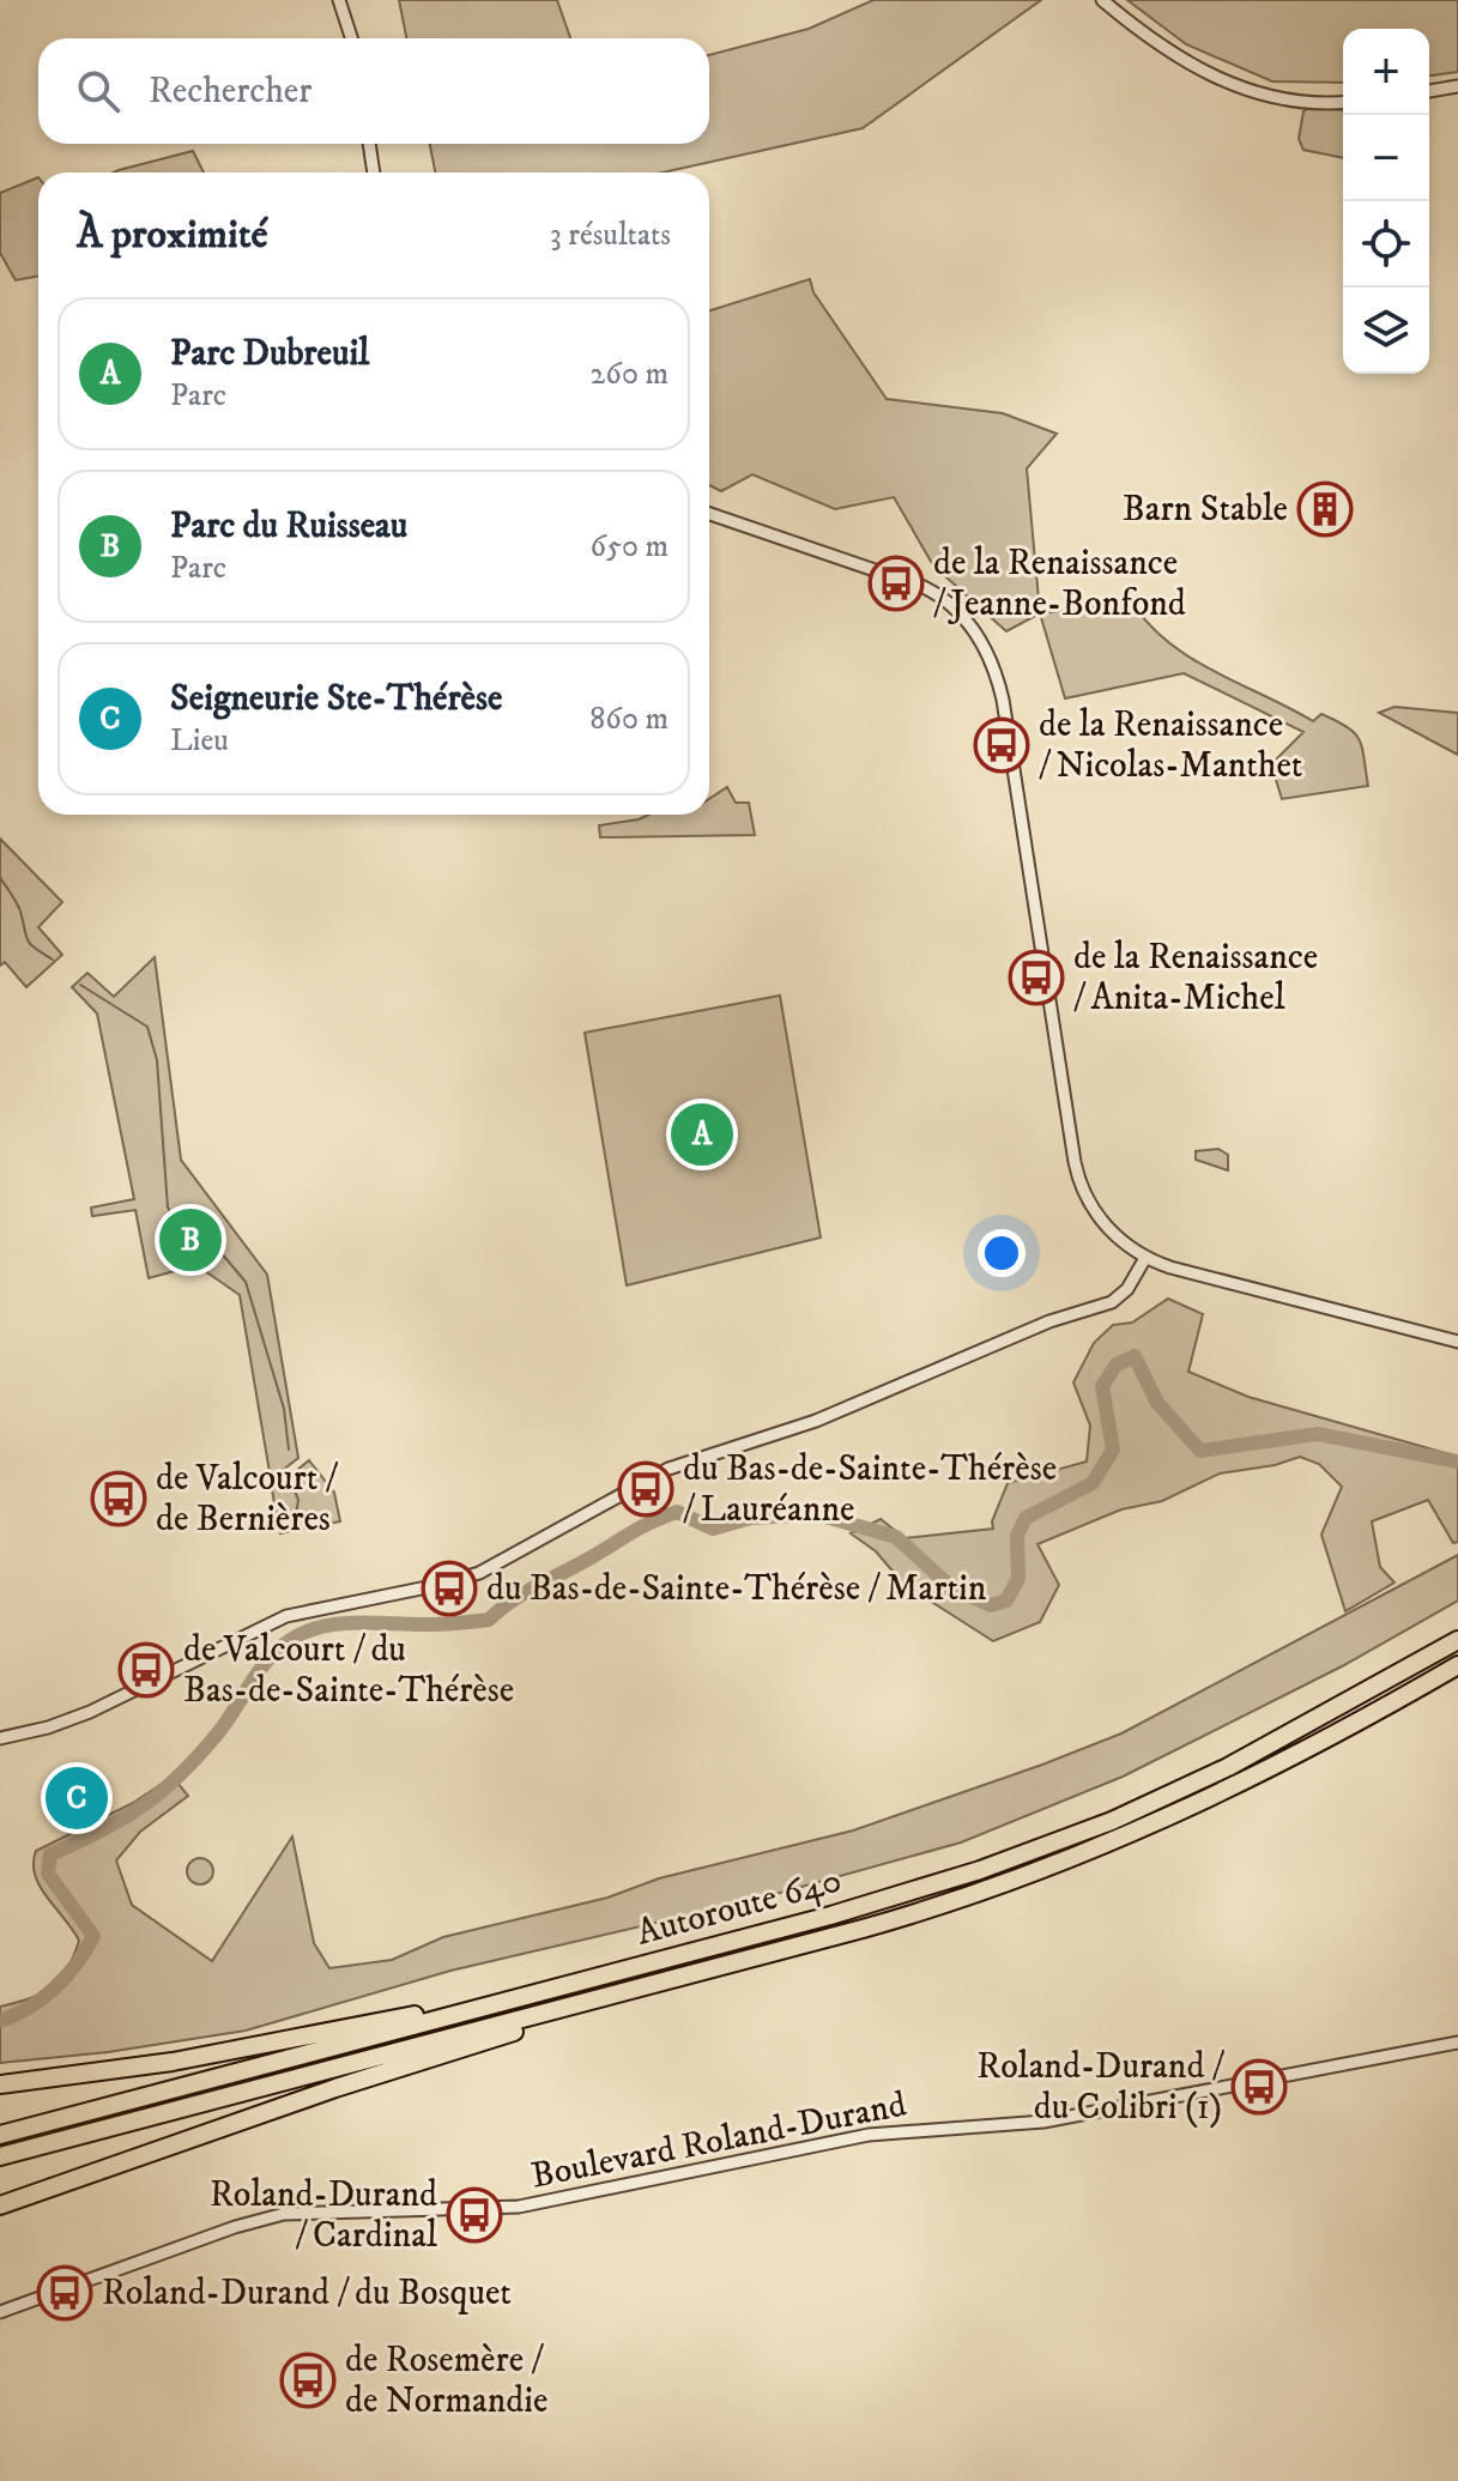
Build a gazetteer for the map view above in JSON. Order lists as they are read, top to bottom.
{
  "streets": {
    "highway": ["Autoroute 640"],
    "street": ["Boulevard Roland-Durand"]
  },
  "places": {
    "building": ["Barn Stable"],
    "bus stop": [
      "de la Renaissance / Jeanne-Bonfond",
      "de la Renaissance / Nicolas-Manthet",
      "de la Renaissance / Anita-Michel",
      "du Bas-de-Sainte-Thérèse / Lauréanne",
      "de Valcourt / de Bernières",
      "du Bas-de-Sainte-Thérèse / Martin",
      "de Valcourt / du Bas-de-Sainte-Thérèse",
      "Roland-Durand / du Colibri (1)",
      "Roland-Durand / Cardinal",
      "Roland-Durand / du Bosquet",
      "de Rosemère / de Normandie"
    ]
  },
  "page": {
    "map_buttons": ["+", "−"],
    "search": "Rechercher",
    "heading": ["À proximité", "3 résultats"],
    "list": [
      {
        "mark": "A",
        "name": "Parc Dubreuil",
        "note": "Parc",
        "value": "260 m"
      },
      {
        "mark": "B",
        "name": "Parc du Ruisseau",
        "note": "Parc",
        "value": "650 m"
      },
      {
        "mark": "C",
        "name": "Seigneurie Ste-Thérèse",
        "note": "Lieu",
        "value": "860 m"
      }
    ],
    "pins": ["A", "B", "C"]
  }
}
